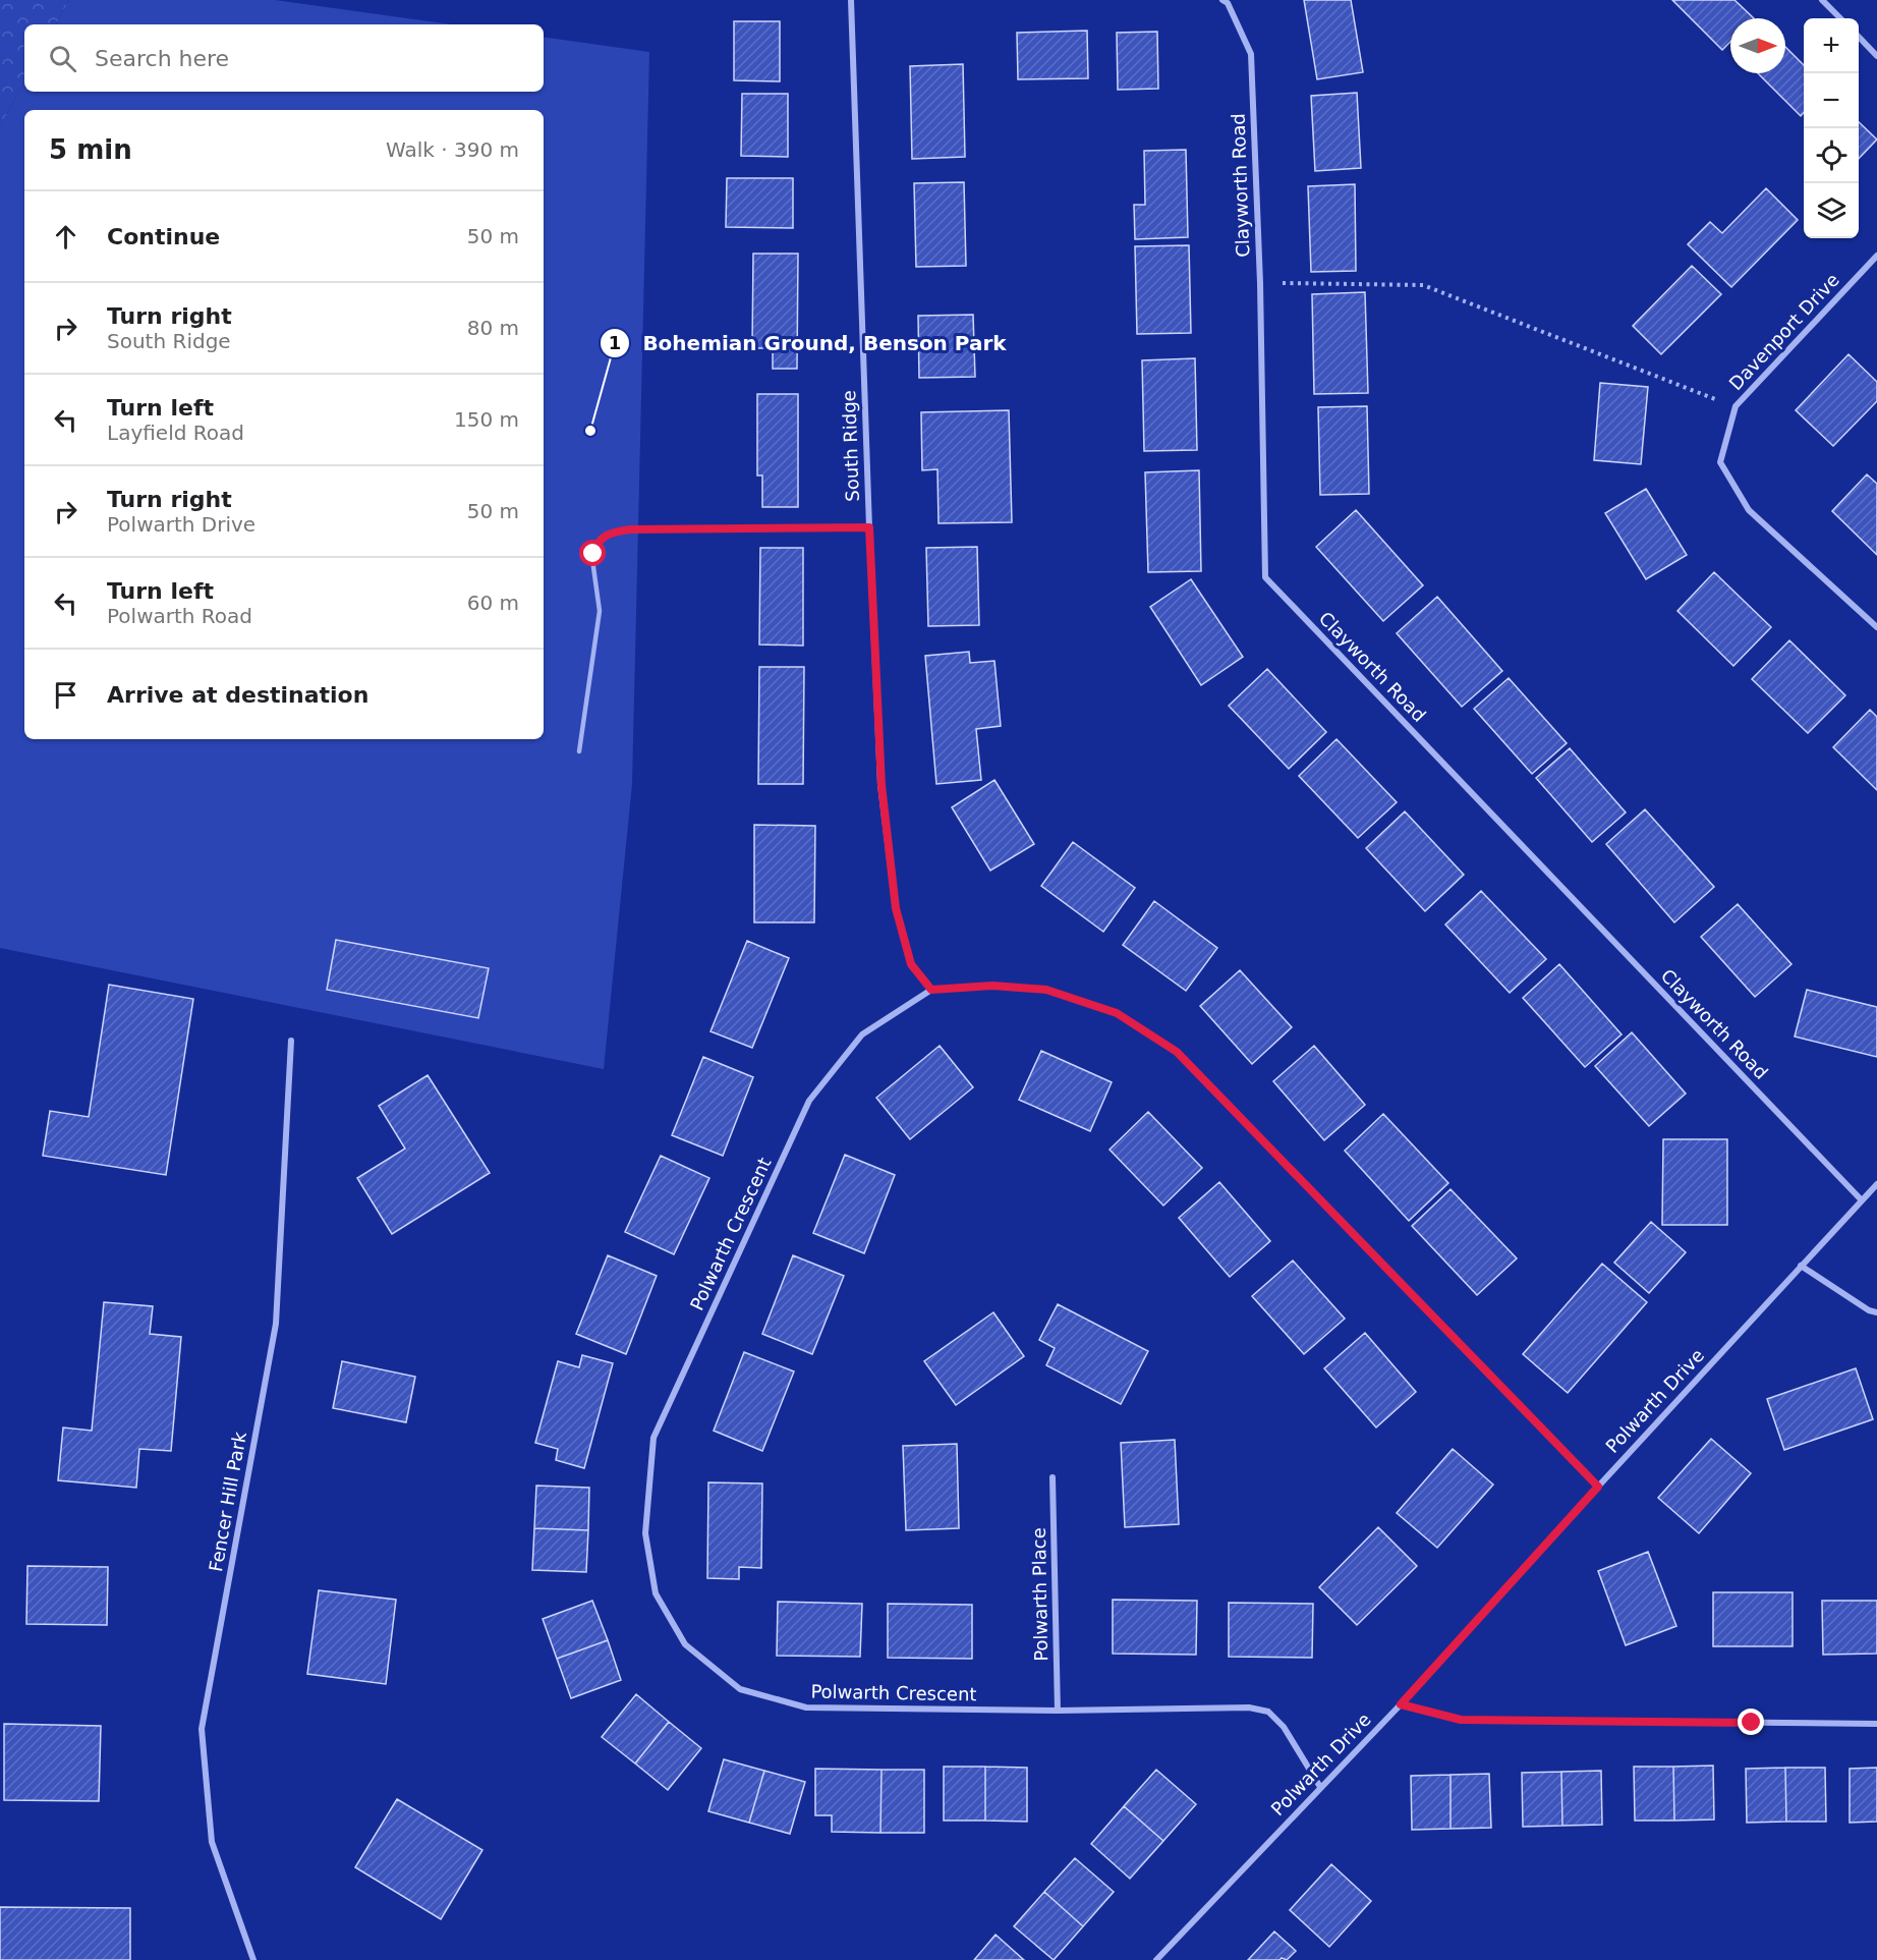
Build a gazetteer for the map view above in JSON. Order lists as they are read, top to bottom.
{
  "streets": {
    "street": [
      "Clayworth Road",
      "Davenport Drive",
      "South Ridge",
      "Polwarth Crescent",
      "Polwarth Drive",
      "Fencer Hill Park",
      "Polwarth Place"
    ]
  },
  "crossings": [
    ["Clayworth Road", "Polwarth Drive"],
    ["South Ridge", "Polwarth Crescent"],
    ["Polwarth Crescent", "Polwarth Drive"],
    ["Polwarth Crescent", "Polwarth Place"]
  ],
  "places": ["Bohemian Ground, Benson Park"],
  "north": "right",
  "page": {
    "map_buttons": ["+", "−"],
    "search": "Search here",
    "heading": ["5 min", "Walk · 390 m"],
    "list": [
      ["Continue", "50 m"],
      ["Turn right", "South Ridge", "80 m"],
      ["Turn left", "Layfield Road", "150 m"],
      ["Turn right", "Polwarth Drive", "50 m"],
      ["Turn left", "Polwarth Road", "60 m"],
      "Arrive at destination"
    ]
  }
}
